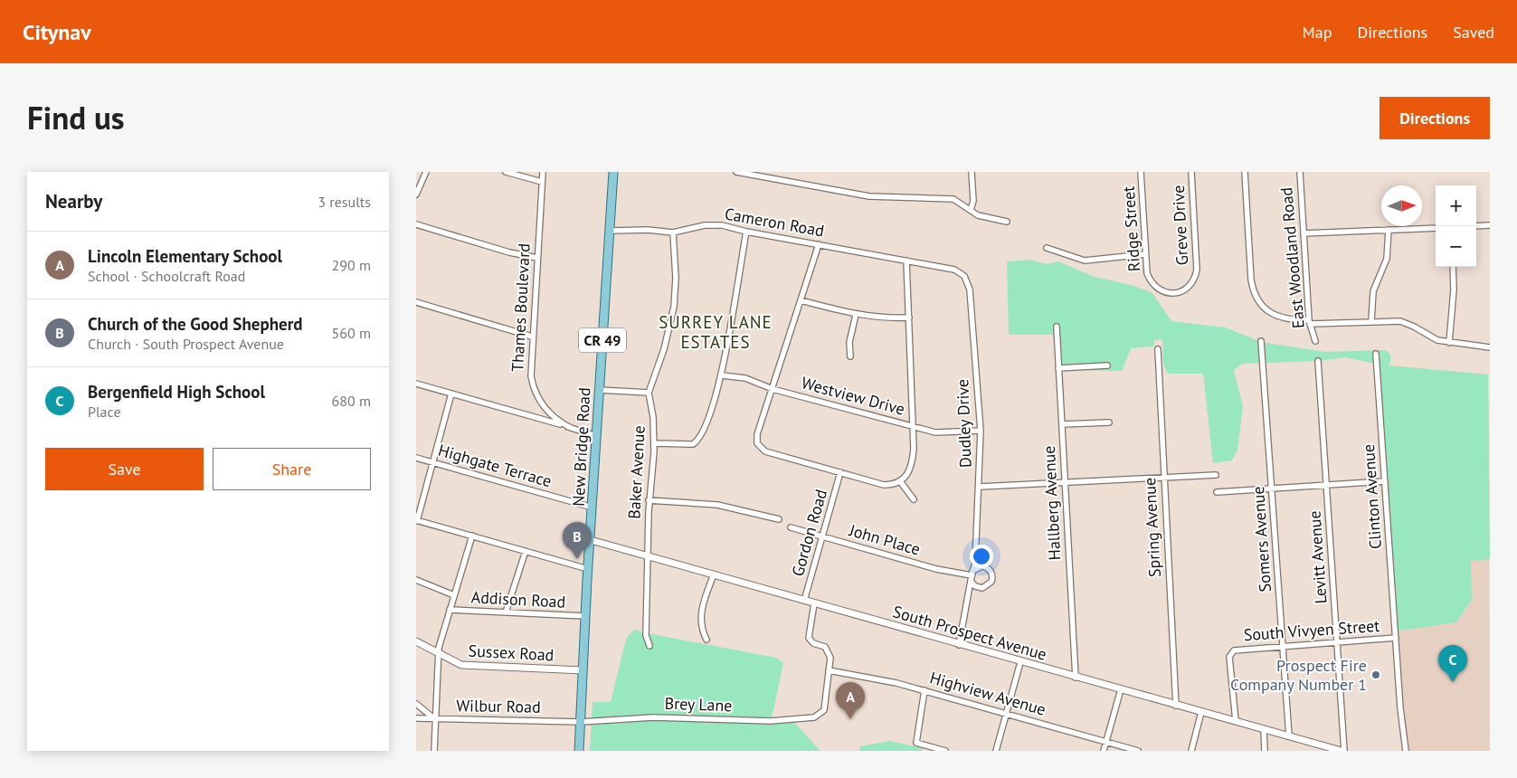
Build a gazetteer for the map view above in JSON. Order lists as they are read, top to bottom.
{
  "streets": {
    "main road": ["CR 49", "New Bridge Road"],
    "street": [
      "Cameron Road",
      "Greve Drive",
      "Ridge Street",
      "East Woodland Road",
      "Thames Boulevard",
      "Westview Drive",
      "Dudley Drive",
      "Highgate Terrace",
      "Baker Avenue",
      "Clinton Avenue",
      "Hallberg Avenue",
      "Spring Avenue",
      "Gordon Road",
      "Somers Avenue",
      "John Place",
      "Levitt Avenue",
      "Addison Road",
      "South Vivyen Street",
      "South Prospect Avenue",
      "Sussex Road",
      "Highview Avenue",
      "Brey Lane",
      "Wilbur Road"
    ]
  },
  "crossings": [
    ["Cameron Road", "Dudley Drive"],
    ["Cameron Road", "New Bridge Road"],
    ["Cameron Road", "Baker Avenue"],
    ["Greve Drive", "Ridge Street"],
    ["Westview Drive", "Dudley Drive"],
    ["Dudley Drive", "John Place"],
    ["Dudley Drive", "South Prospect Avenue"],
    ["New Bridge Road", "Highgate Terrace"],
    ["New Bridge Road", "Addison Road"],
    ["New Bridge Road", "South Prospect Avenue"],
    ["New Bridge Road", "Sussex Road"],
    ["New Bridge Road", "Brey Lane"],
    ["New Bridge Road", "Wilbur Road"],
    ["Baker Avenue", "South Prospect Avenue"],
    ["Clinton Avenue", "South Vivyen Street"],
    ["Hallberg Avenue", "South Prospect Avenue"],
    ["Spring Avenue", "South Prospect Avenue"],
    ["Gordon Road", "John Place"],
    ["Gordon Road", "South Prospect Avenue"],
    ["Somers Avenue", "South Vivyen Street"],
    ["Somers Avenue", "South Prospect Avenue"],
    ["Levitt Avenue", "South Vivyen Street"],
    ["Levitt Avenue", "South Prospect Avenue"],
    ["South Vivyen Street", "South Prospect Avenue"],
    ["Highview Avenue", "Brey Lane"],
    ["Brey Lane", "Wilbur Road"]
  ],
  "districts": ["SURREY LANE ESTATES"],
  "places": ["Prospect Fire Company Number 1"],
  "north": "right",
  "page": {
    "header": "Citynav",
    "nav": ["Map", "Directions", "Saved"],
    "title": "Find us",
    "buttons": [
      "Directions",
      ["Save", "Share"]
    ],
    "heading": ["Nearby", "3 results"],
    "map_buttons": ["+", "−"],
    "list": [
      {
        "mark": "A",
        "name": "Lincoln Elementary School",
        "note": "School · Schoolcraft Road",
        "value": "290 m"
      },
      {
        "mark": "B",
        "name": "Church of the Good Shepherd",
        "note": "Church · South Prospect Avenue",
        "value": "560 m"
      },
      {
        "mark": "C",
        "name": "Bergenfield High School",
        "note": "Place",
        "value": "680 m"
      }
    ],
    "pins": ["B", "C", "A"]
  }
}
